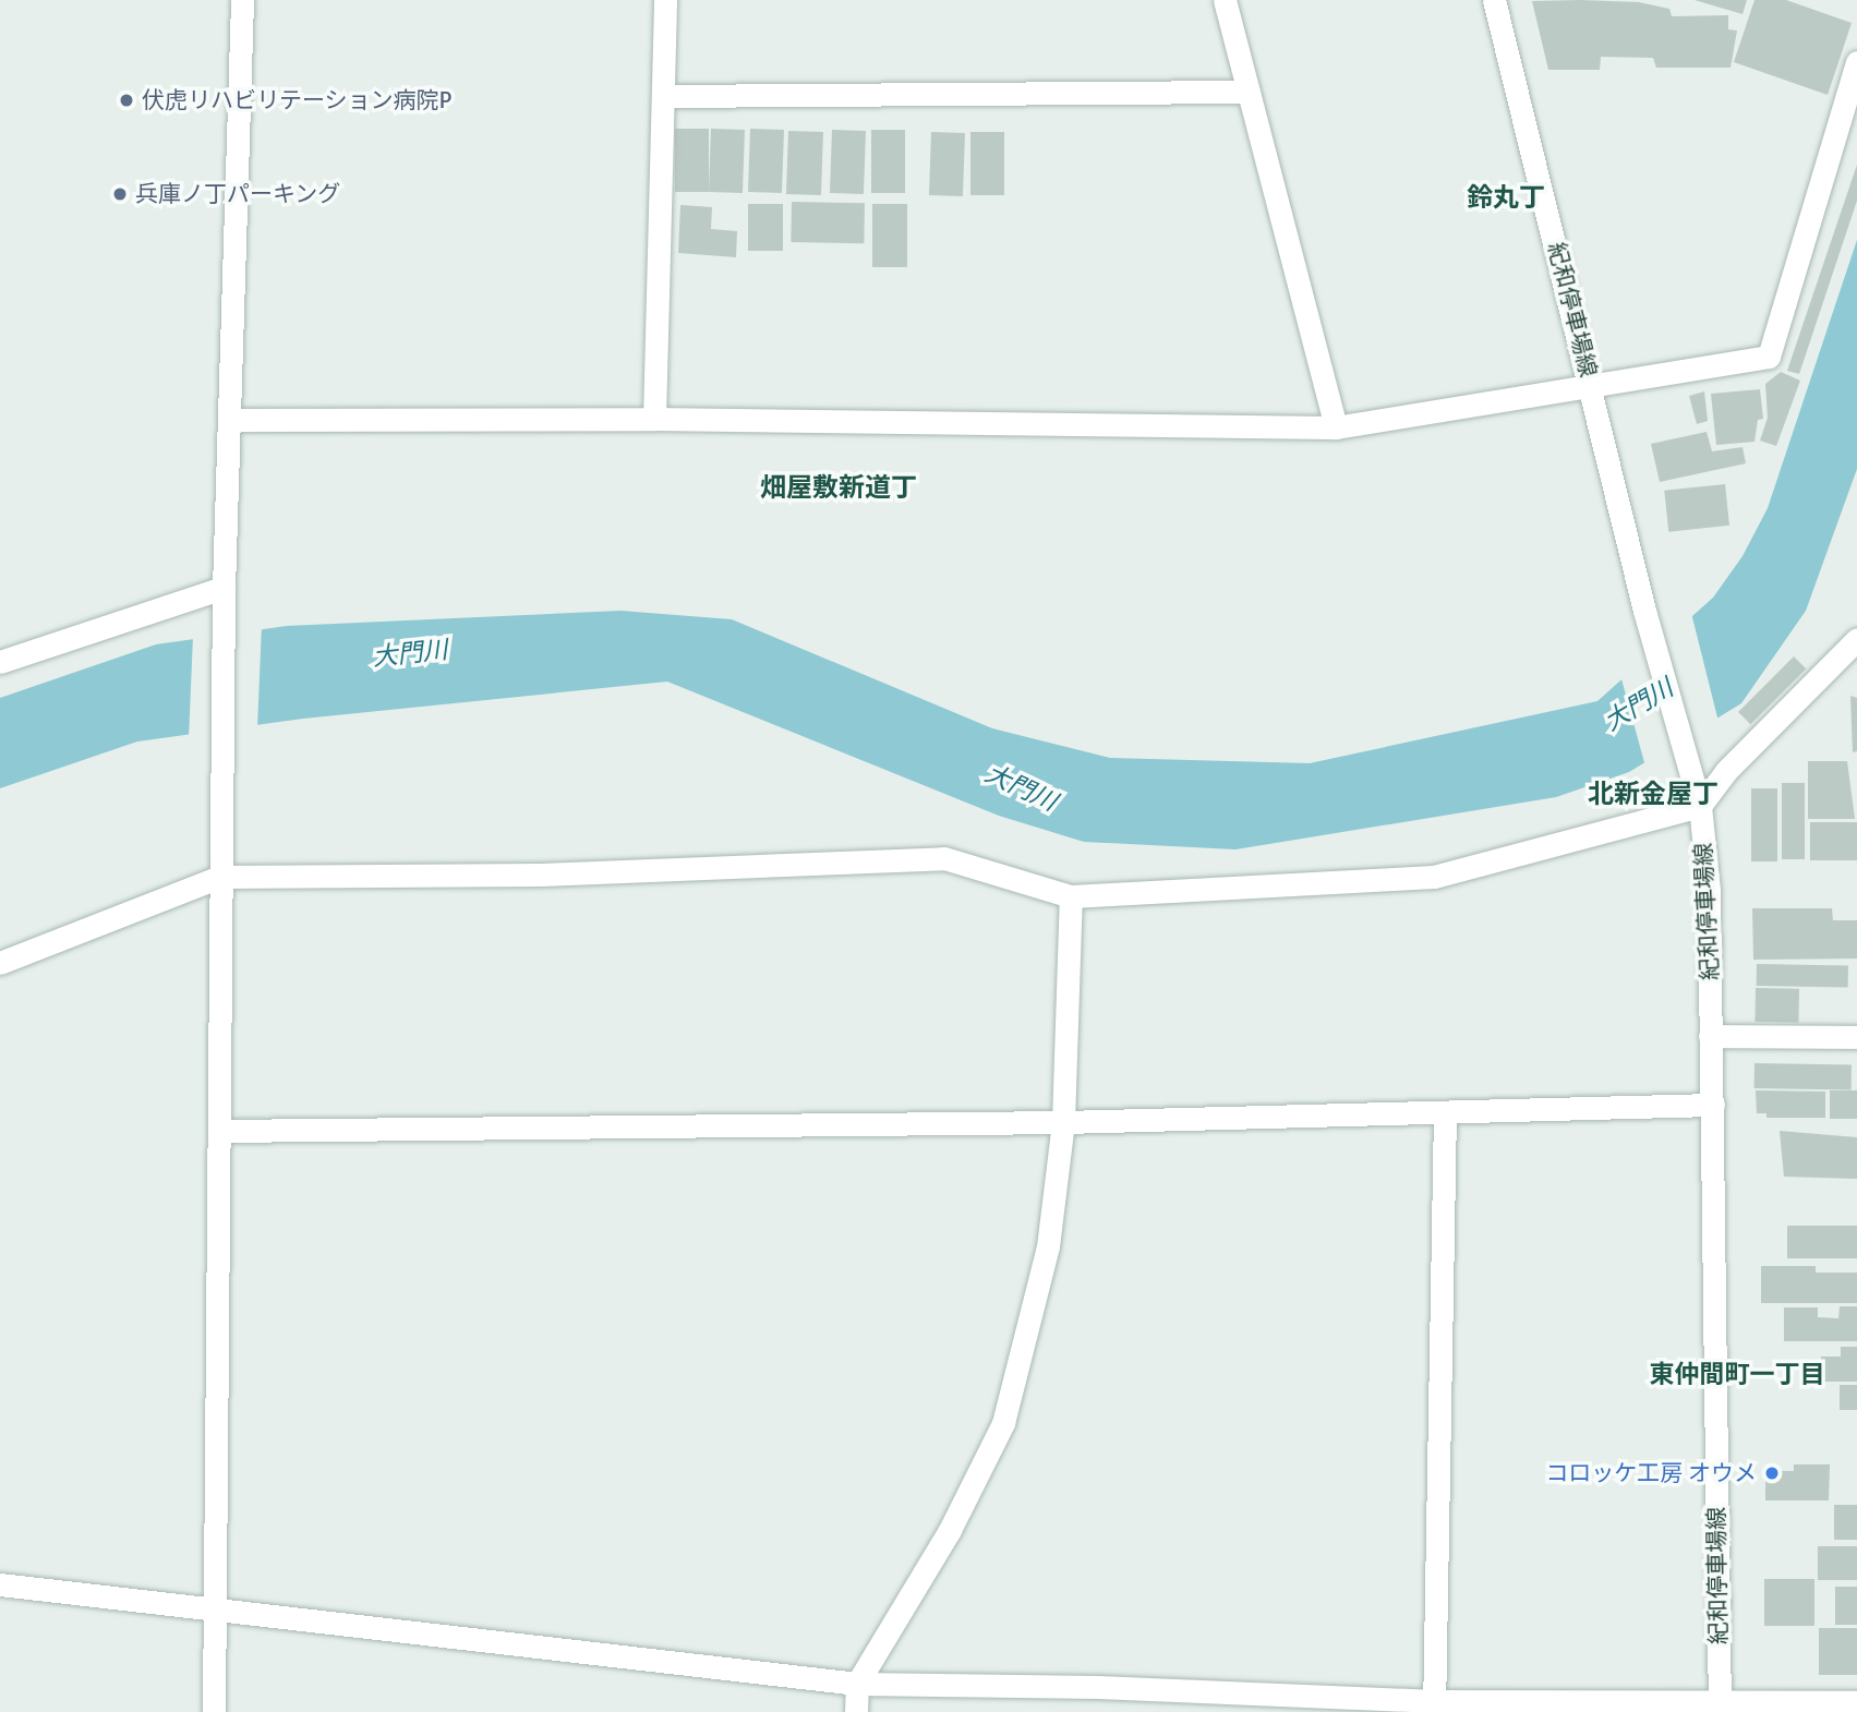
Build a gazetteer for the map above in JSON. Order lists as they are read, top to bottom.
{
  "streets": {
    "street": ["紀和停車場線"]
  },
  "districts": [
    "鈴丸丁",
    "畑屋敷新道丁",
    "北新金屋丁",
    "東仲間町一丁目"
  ],
  "water": ["大門川"],
  "places": ["伏虎リハビリテーション病院P", "兵庫ノ丁パーキング", "コロッケ工房 オウメ"]
}
